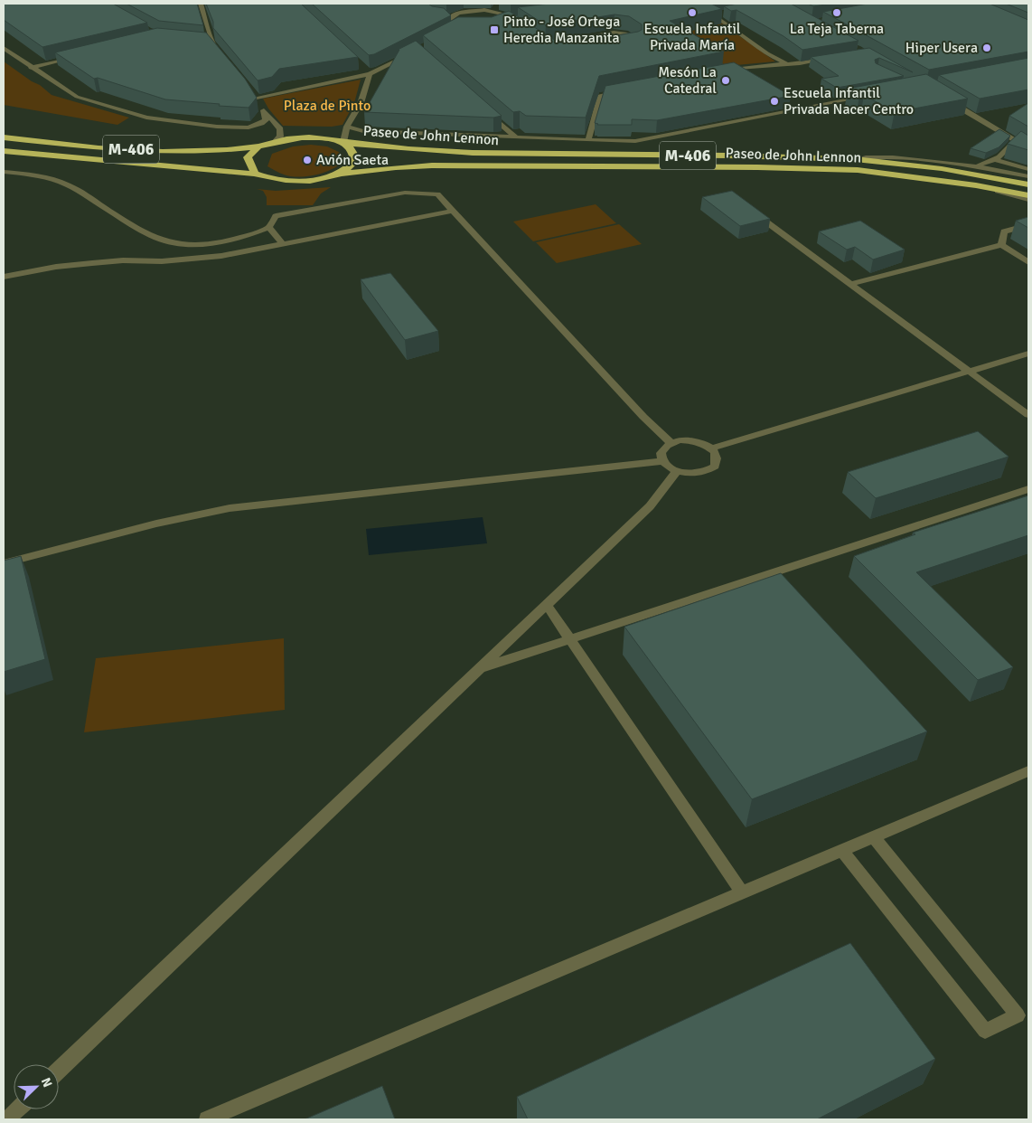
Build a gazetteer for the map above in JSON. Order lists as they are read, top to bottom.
{
  "streets": {
    "highway": ["Paseo de John Lennon", "M-406"]
  },
  "crossings": [
    ["Paseo de John Lennon", "M-406"]
  ],
  "parks": ["Plaza de Pinto"],
  "places": {
    "other": [
      "Escuela Infantil Privada María",
      "La Teja Taberna",
      "Hiper Usera",
      "Mesón La Catedral",
      "Escuela Infantil Privada Nacer Centro",
      "Avión Saeta"
    ],
    "transit": ["Pinto - José Ortega Heredia Manzanita"]
  },
  "north": "top right"
}
